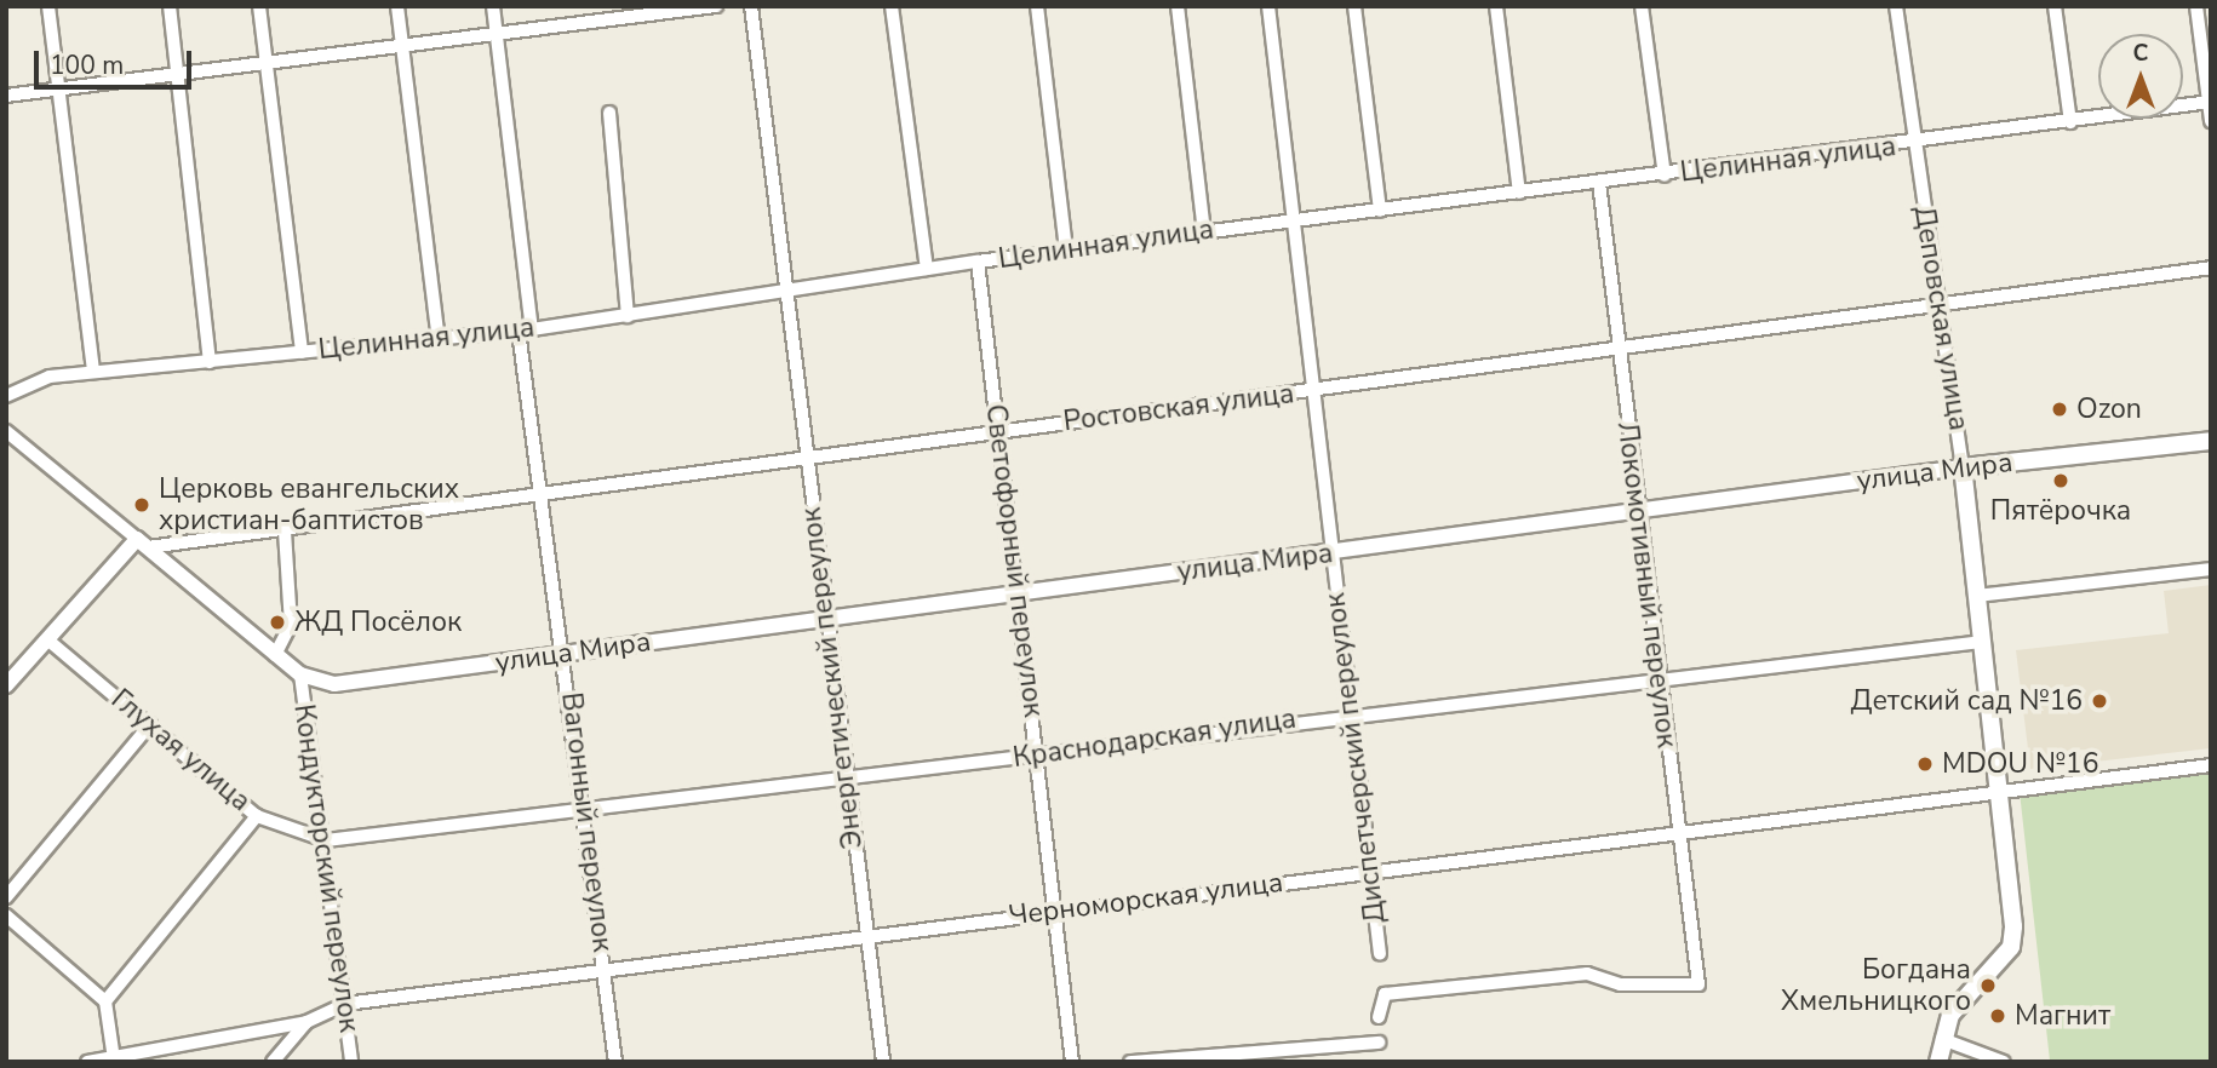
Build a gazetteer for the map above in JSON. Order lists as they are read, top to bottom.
{
  "streets": {
    "main road": ["Деповская улица", "улица Мира"],
    "street": [
      "Целинная улица",
      "Ростовская улица",
      "Светофорный переулок",
      "Локомотивный переулок",
      "Энергетический переулок",
      "Краснодарская улица",
      "Глухая улица",
      "Диспетчерский переулок",
      "Вагонный переулок",
      "Кондукторский переулок",
      "Черноморская улица"
    ]
  },
  "crossings": [
    ["Целинная улица", "Деповская улица"],
    ["Целинная улица", "Светофорный переулок"],
    ["Целинная улица", "Локомотивный переулок"],
    ["Целинная улица", "Энергетический переулок"],
    ["Целинная улица", "Диспетчерский переулок"],
    ["Целинная улица", "Вагонный переулок"],
    ["Деповская улица", "Ростовская улица"],
    ["Деповская улица", "улица Мира"],
    ["Деповская улица", "Краснодарская улица"],
    ["Деповская улица", "Черноморская улица"],
    ["Ростовская улица", "Светофорный переулок"],
    ["Ростовская улица", "Локомотивный переулок"],
    ["Ростовская улица", "Энергетический переулок"],
    ["Ростовская улица", "Диспетчерский переулок"],
    ["Ростовская улица", "Вагонный переулок"],
    ["улица Мира", "Светофорный переулок"],
    ["улица Мира", "Локомотивный переулок"],
    ["улица Мира", "Энергетический переулок"],
    ["улица Мира", "Диспетчерский переулок"],
    ["улица Мира", "Вагонный переулок"],
    ["улица Мира", "Кондукторский переулок"],
    ["Светофорный переулок", "Краснодарская улица"],
    ["Светофорный переулок", "Черноморская улица"],
    ["Локомотивный переулок", "Краснодарская улица"],
    ["Локомотивный переулок", "Черноморская улица"],
    ["Энергетический переулок", "Краснодарская улица"],
    ["Энергетический переулок", "Черноморская улица"],
    ["Краснодарская улица", "Глухая улица"],
    ["Краснодарская улица", "Диспетчерский переулок"],
    ["Краснодарская улица", "Вагонный переулок"],
    ["Краснодарская улица", "Кондукторский переулок"],
    ["Глухая улица", "Кондукторский переулок"],
    ["Диспетчерский переулок", "Черноморская улица"],
    ["Вагонный переулок", "Черноморская улица"],
    ["Кондукторский переулок", "Черноморская улица"]
  ],
  "places": [
    "Ozon",
    "Пятёрочка",
    "Церковь евангельских христиан-баптистов",
    "ЖД Посёлок",
    "Детский сад №16",
    "MDOU №16",
    "Богдана Хмельницкого",
    "Магнит"
  ],
  "scale_bar": "100 m",
  "north": "top"
}
